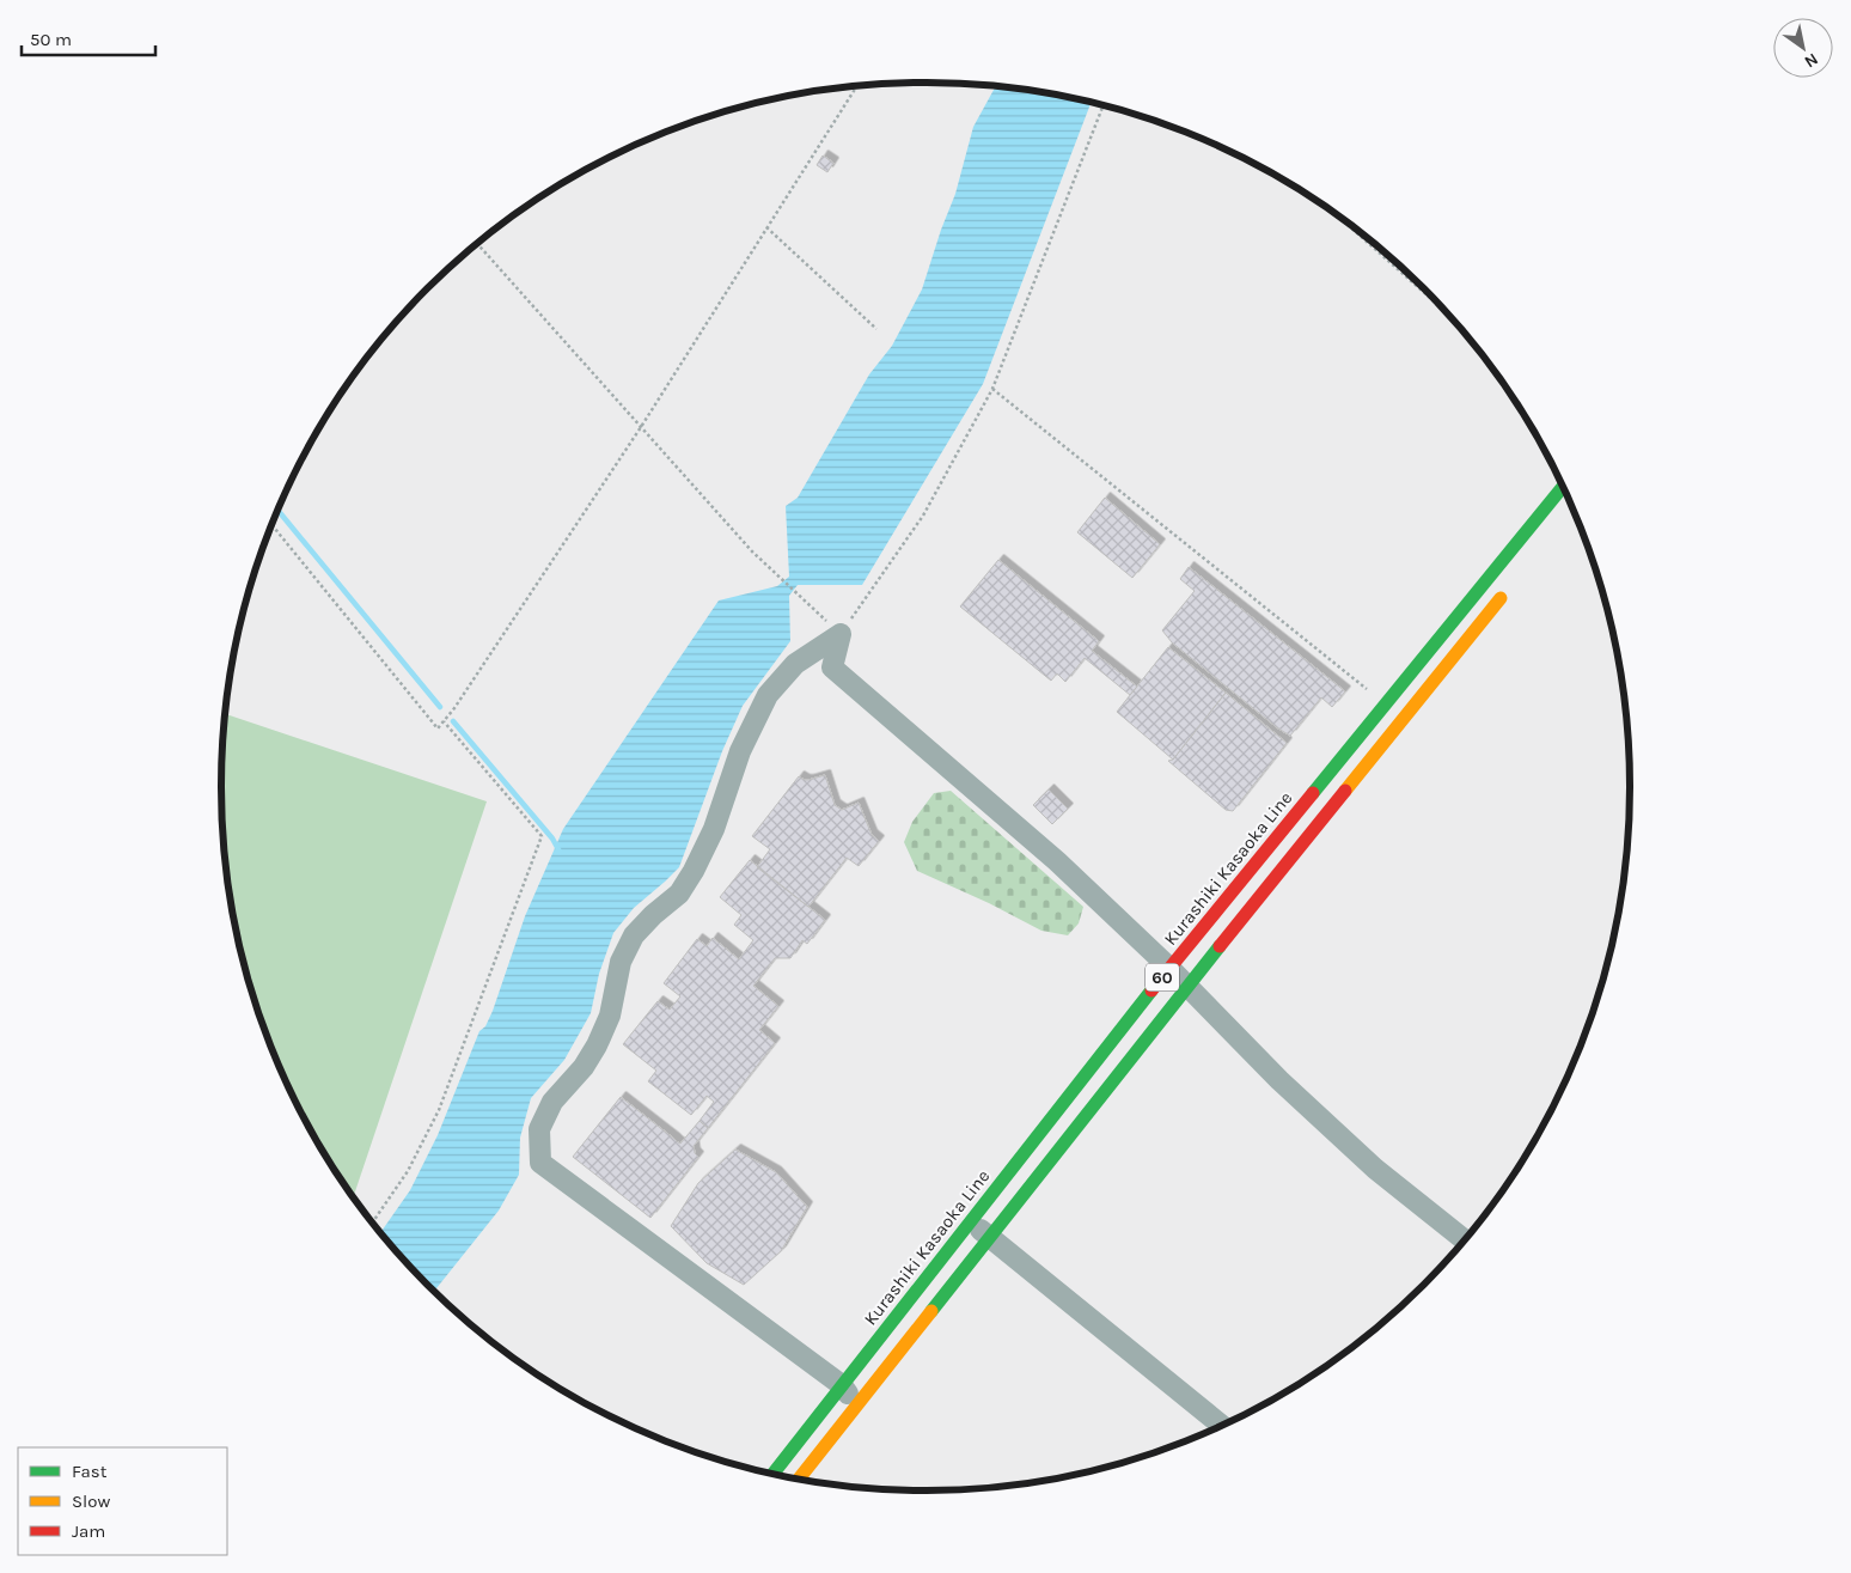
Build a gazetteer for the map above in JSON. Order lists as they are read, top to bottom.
{
  "streets": {
    "main road": ["Kurashiki Kasaoka Line", "60"]
  },
  "legend": ["Fast", "Slow", "Jam"],
  "scale_bar": "50 m",
  "north": "bottom right"
}
